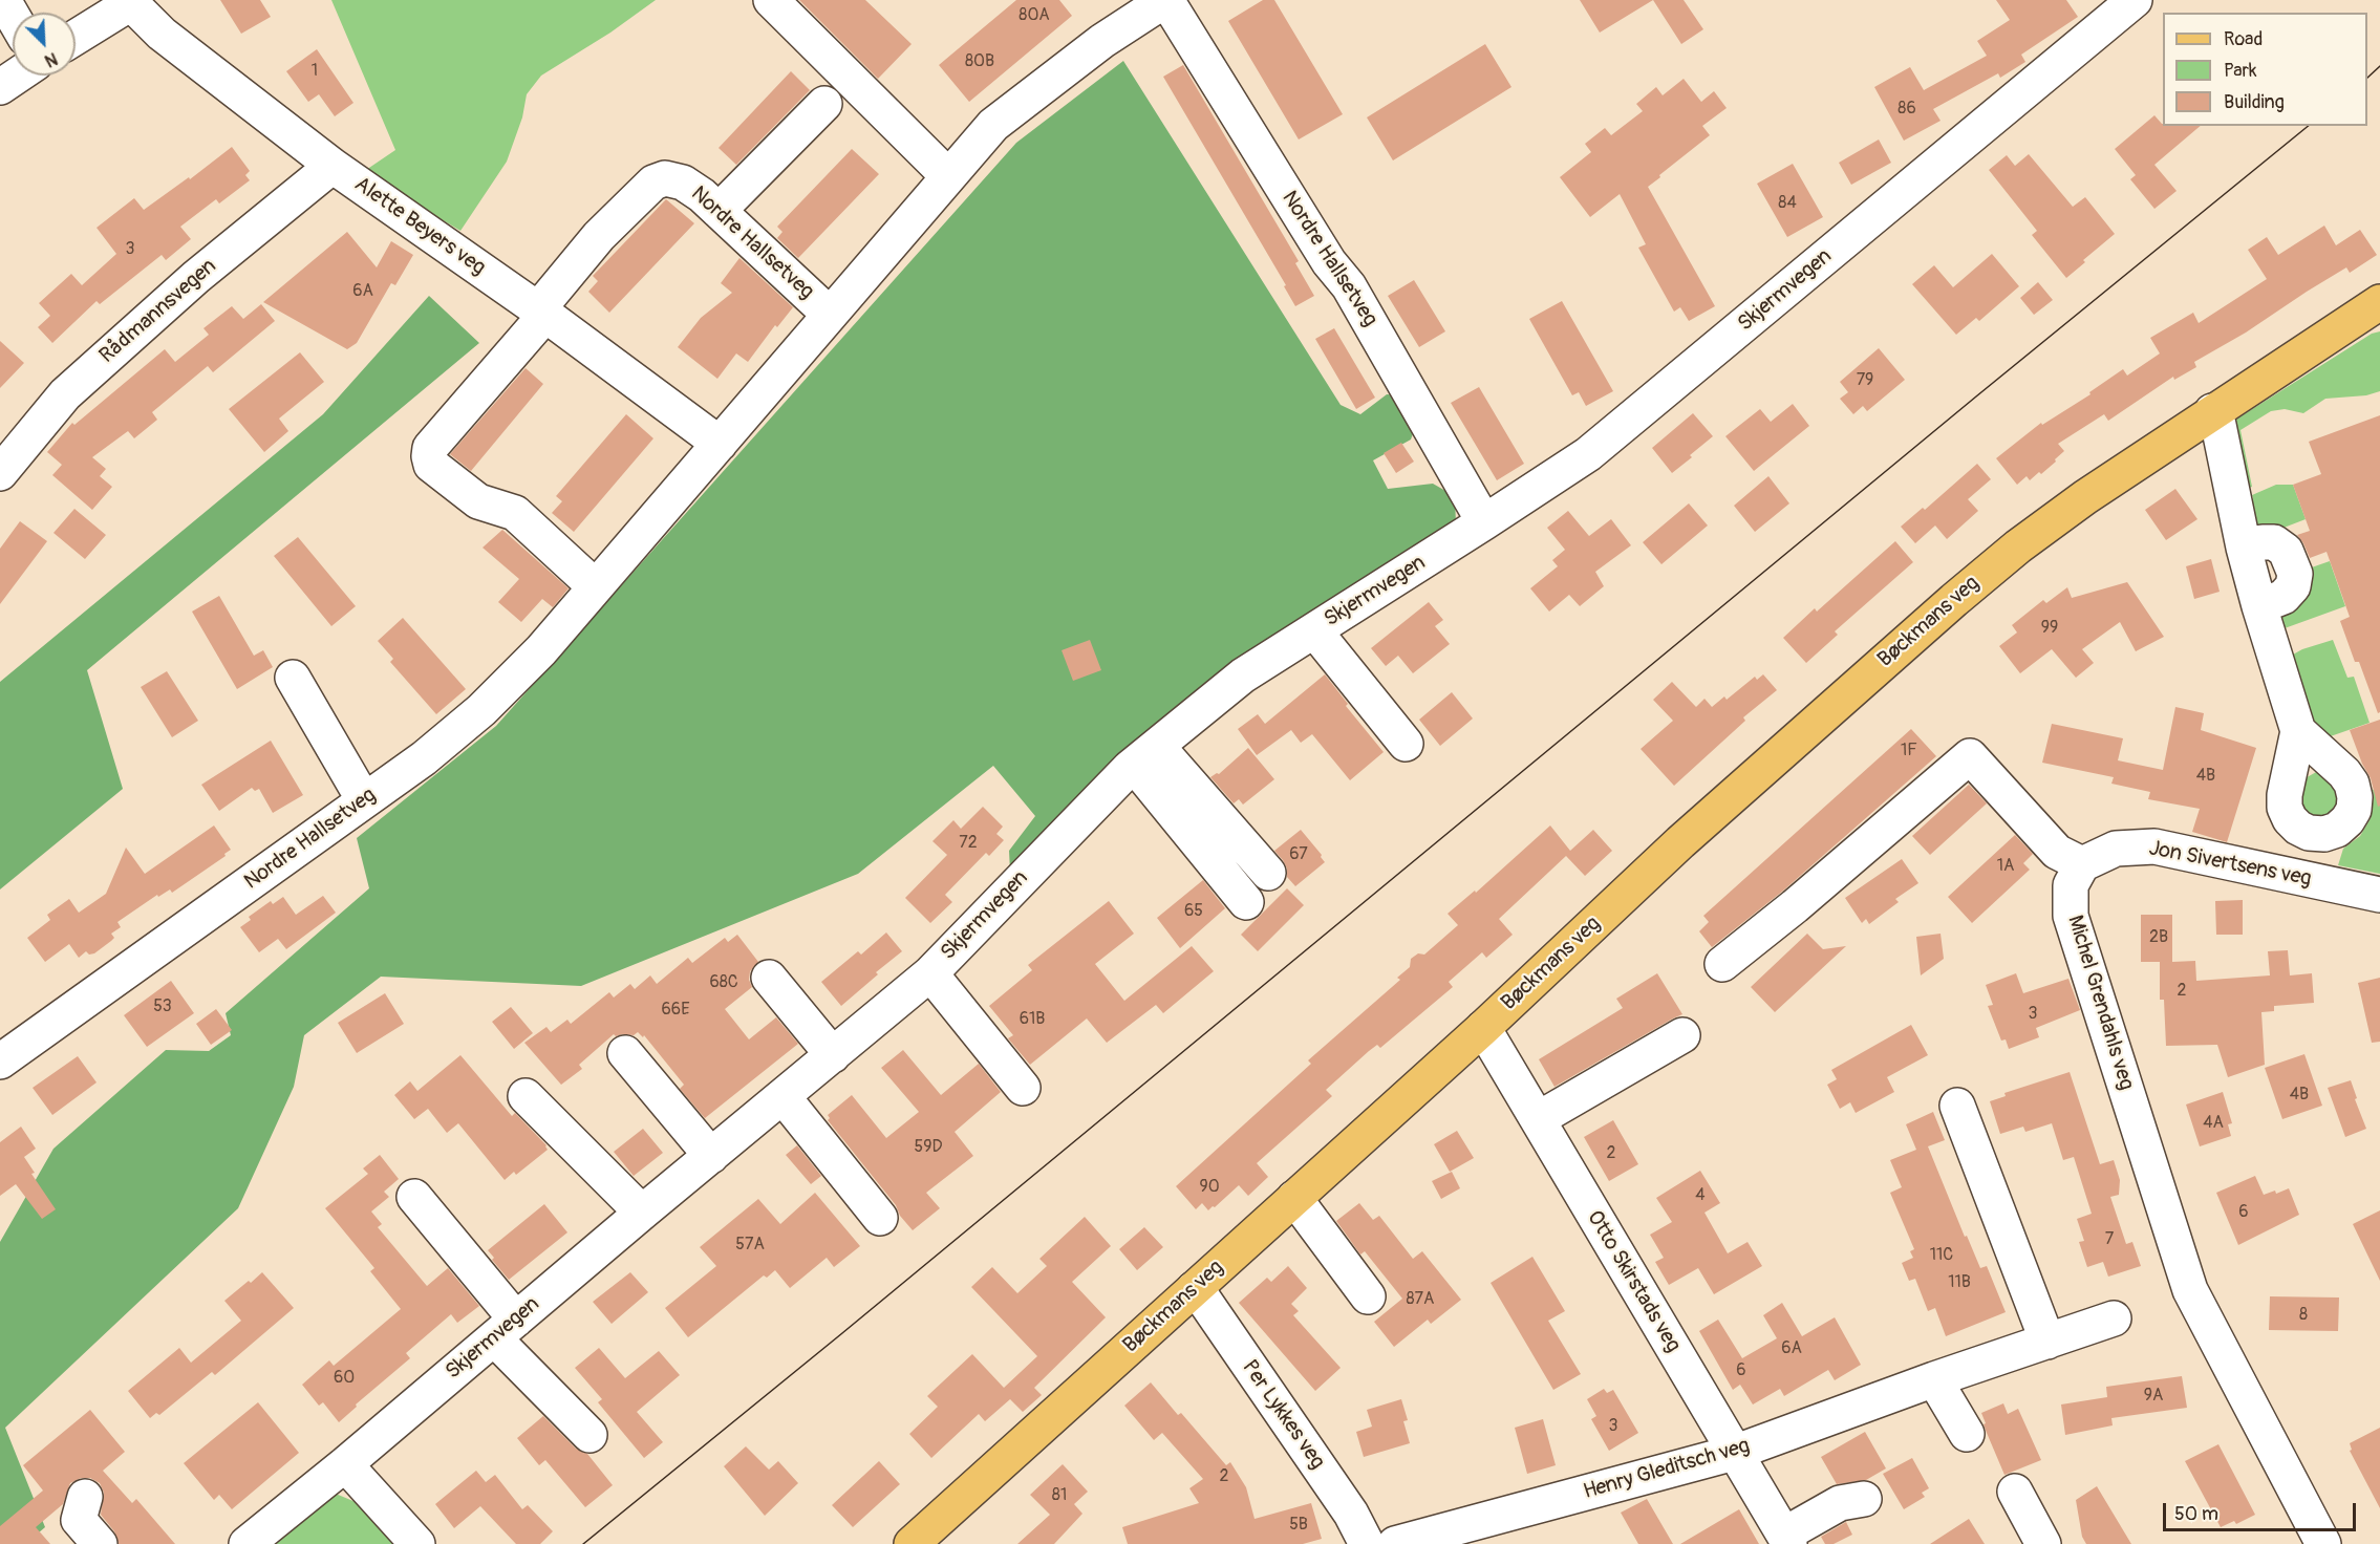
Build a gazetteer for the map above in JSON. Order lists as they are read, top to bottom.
{
  "streets": {
    "main road": ["Bøckmans veg"],
    "street": [
      "Alette Beyers veg",
      "Nordre Hallsetveg",
      "Skjermvegen",
      "Rådmannsvegen",
      "Jon Sivertsens veg",
      "Michel Grendahls veg",
      "Otto Skirstads veg",
      "Per Lykkes veg",
      "Henry Gleditsch veg"
    ]
  },
  "crossings": [
    ["Alette Beyers veg", "Nordre Hallsetveg"],
    ["Alette Beyers veg", "Rådmannsvegen"],
    ["Nordre Hallsetveg", "Skjermvegen"],
    ["Bøckmans veg", "Otto Skirstads veg"],
    ["Bøckmans veg", "Per Lykkes veg"],
    ["Jon Sivertsens veg", "Michel Grendahls veg"],
    ["Otto Skirstads veg", "Henry Gleditsch veg"]
  ],
  "house_numbers": [
    "80A",
    "80B",
    "1",
    "86",
    "84",
    "3",
    "6A",
    "79",
    "99",
    "1F",
    "4B",
    "72",
    "67",
    "1A",
    "65",
    "2B",
    "68C",
    "2",
    "53",
    "66E",
    "3",
    "61B",
    "4B",
    "4A",
    "59D",
    "2",
    "90",
    "4",
    "6",
    "7",
    "57A",
    "11C",
    "11B",
    "87A",
    "8",
    "6A",
    "6",
    "60",
    "9A",
    "3",
    "2",
    "81",
    "5B"
  ],
  "legend": ["Road", "Park", "Building"],
  "scale_bar": "50 m",
  "north": "bottom right"
}
